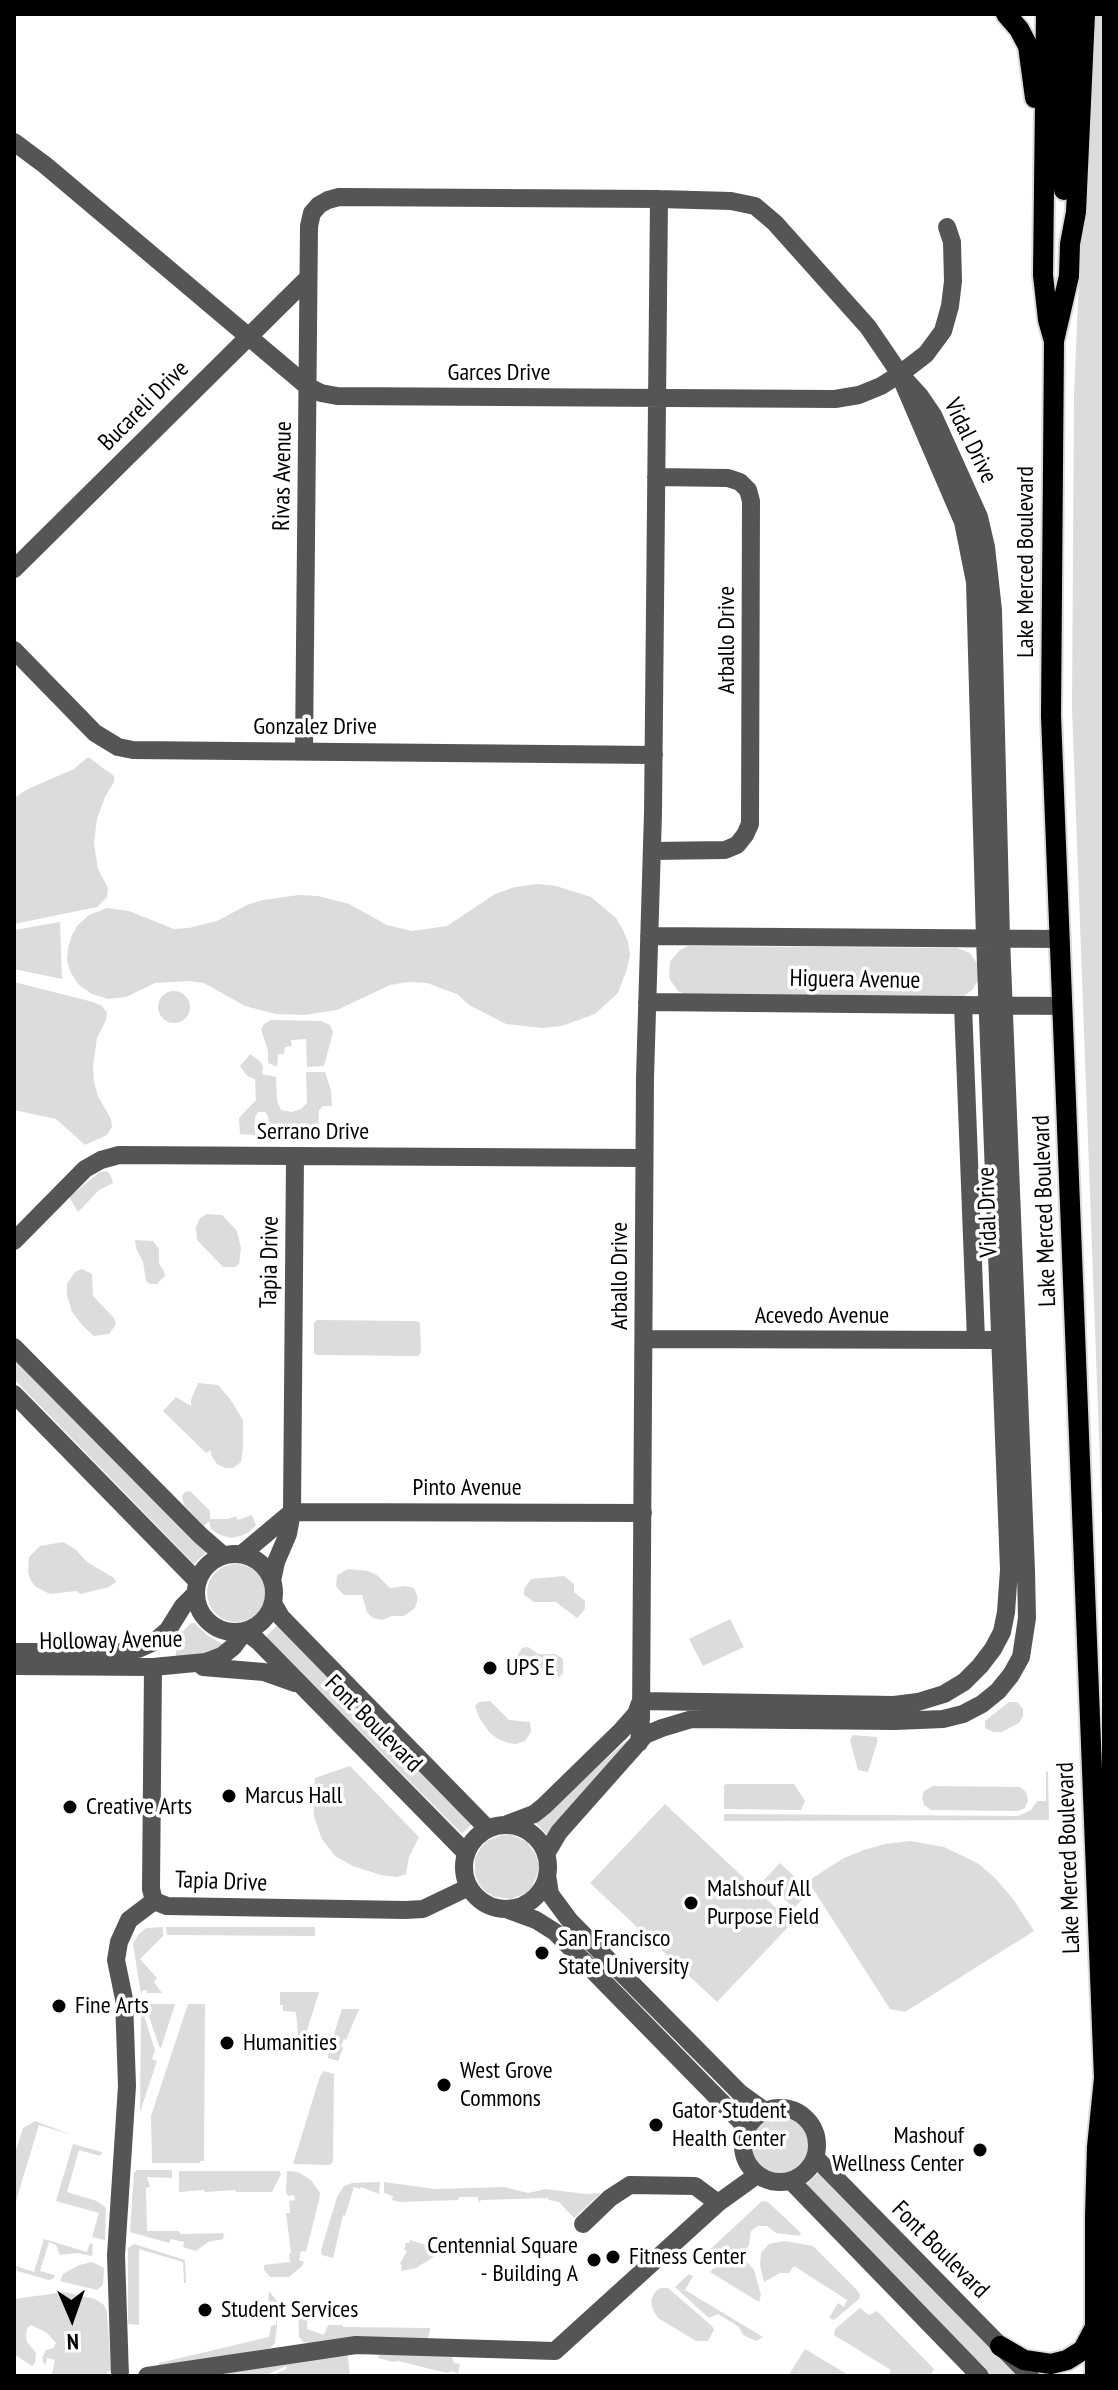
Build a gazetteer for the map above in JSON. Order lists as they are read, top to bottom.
{
  "streets": {
    "main road": ["Lake Merced Boulevard"],
    "street": [
      "Garces Drive",
      "Bucareli Drive",
      "Vidal Drive",
      "Rivas Avenue",
      "Arballo Drive",
      "Gonzalez Drive",
      "Higuera Avenue",
      "Serrano Drive",
      "Tapia Drive",
      "Acevedo Avenue",
      "Pinto Avenue",
      "Holloway Avenue",
      "Font Boulevard"
    ]
  },
  "crossings": [
    ["Garces Drive", "Bucareli Drive"],
    ["Garces Drive", "Vidal Drive"],
    ["Garces Drive", "Rivas Avenue"],
    ["Garces Drive", "Arballo Drive"],
    ["Bucareli Drive", "Rivas Avenue"],
    ["Vidal Drive", "Rivas Avenue"],
    ["Vidal Drive", "Arballo Drive"],
    ["Vidal Drive", "Higuera Avenue"],
    ["Vidal Drive", "Acevedo Avenue"],
    ["Rivas Avenue", "Gonzalez Drive"],
    ["Lake Merced Boulevard", "Higuera Avenue"],
    ["Arballo Drive", "Gonzalez Drive"],
    ["Arballo Drive", "Higuera Avenue"],
    ["Arballo Drive", "Serrano Drive"],
    ["Arballo Drive", "Acevedo Avenue"],
    ["Arballo Drive", "Pinto Avenue"],
    ["Serrano Drive", "Tapia Drive"],
    ["Tapia Drive", "Pinto Avenue"],
    ["Tapia Drive", "Holloway Avenue"],
    ["Tapia Drive", "Font Boulevard"],
    ["Holloway Avenue", "Font Boulevard"]
  ],
  "places": [
    "UPS E",
    "Marcus Hall",
    "Creative Arts",
    "Malshouf All Purpose Field",
    "San Francisco State University",
    "Fine Arts",
    "Humanities",
    "West Grove Commons",
    "Gator Student Health Center",
    "Mashouf Wellness Center",
    "Fitness Center",
    "Centennial Square - Building A",
    "Student Services"
  ],
  "north": "bottom"
}
